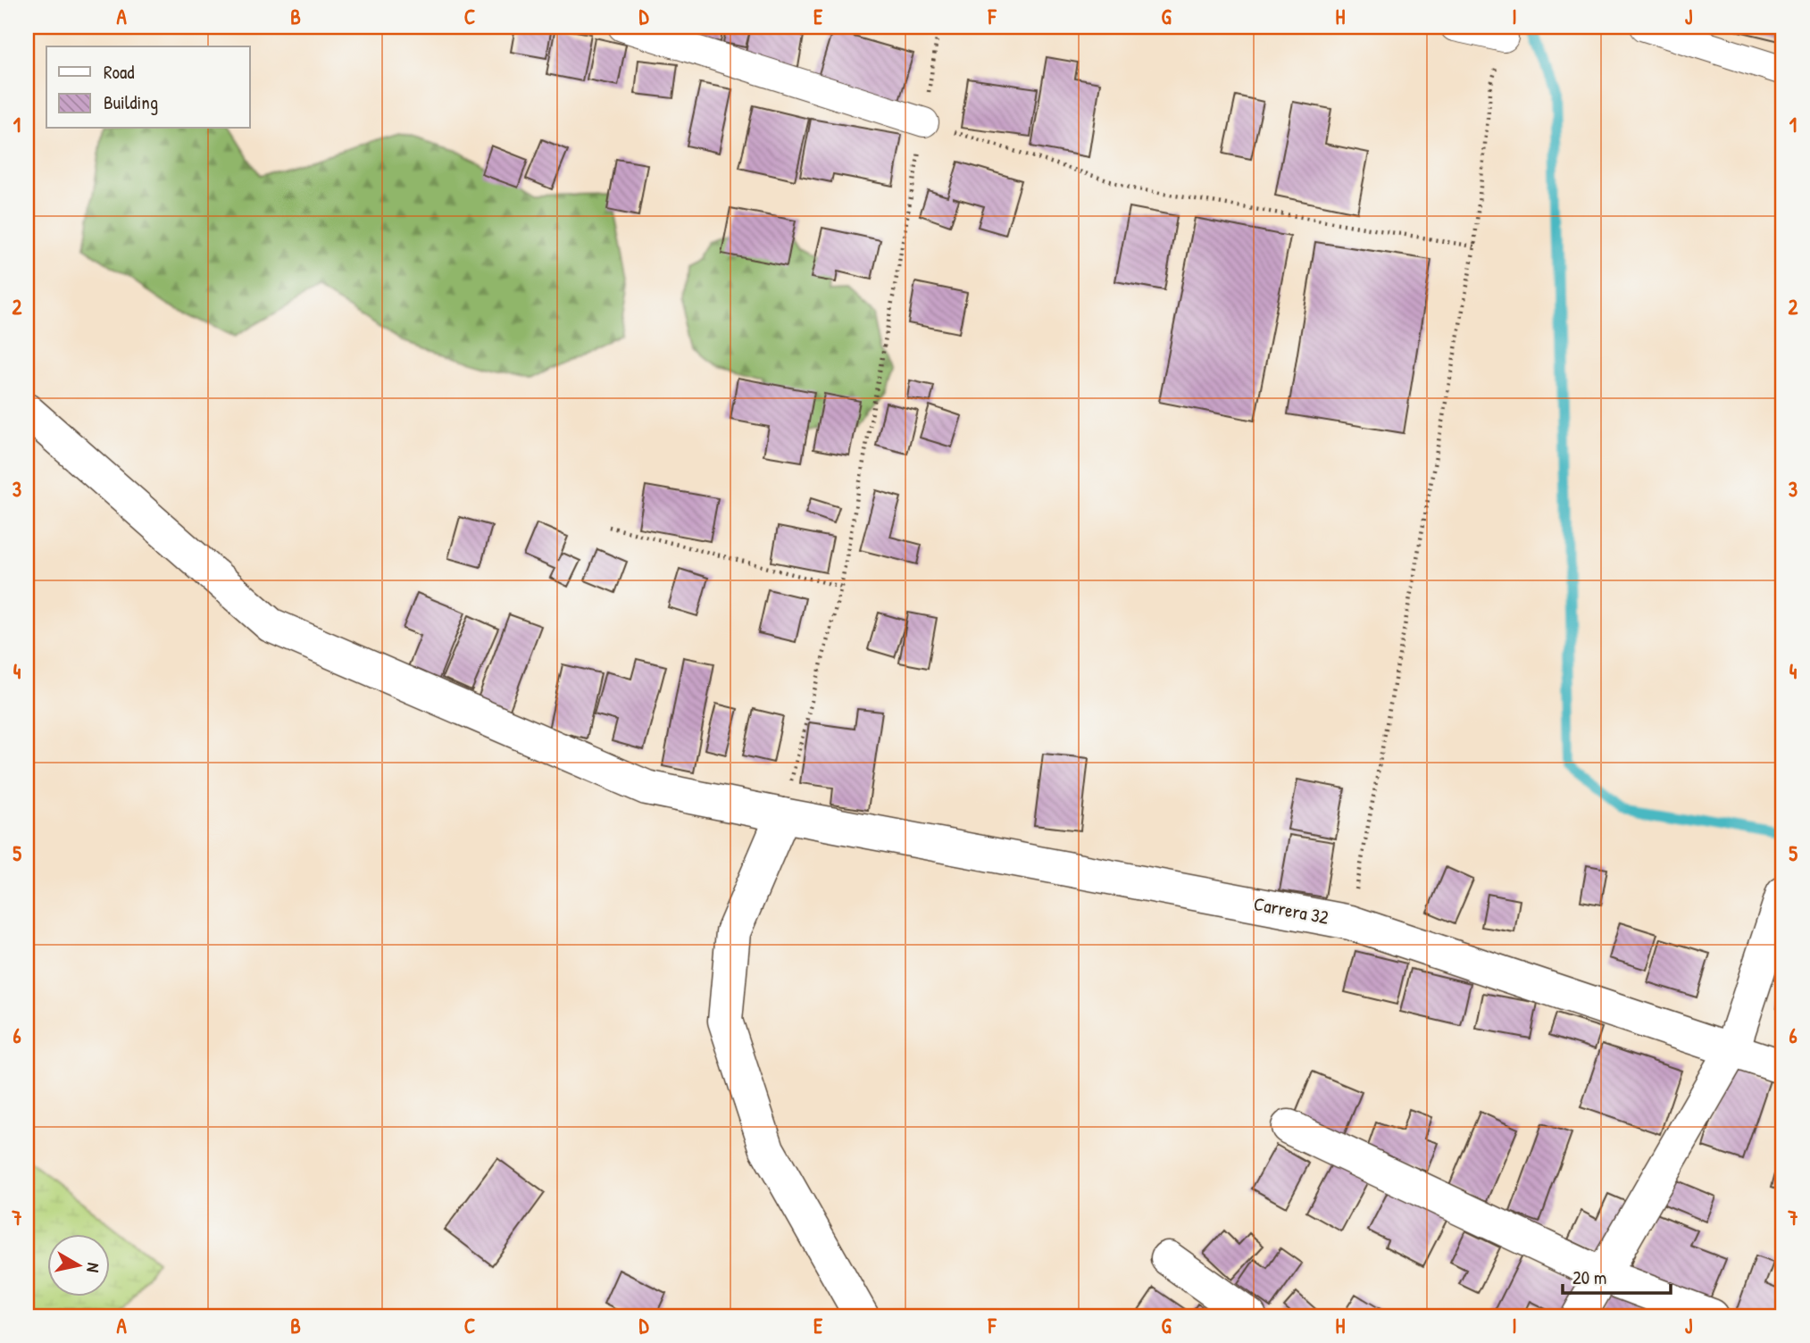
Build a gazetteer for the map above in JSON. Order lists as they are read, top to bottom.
{
  "streets": {
    "main road": ["Carrera 32"]
  },
  "legend": ["Road", "Building"],
  "scale_bar": "20 m",
  "north": "right",
  "grid": {
    "columns": [
      "A",
      "B",
      "C",
      "D",
      "E",
      "F",
      "G",
      "H",
      "I",
      "J"
    ],
    "rows": [
      "1",
      "2",
      "3",
      "4",
      "5",
      "6",
      "7"
    ]
  }
}
